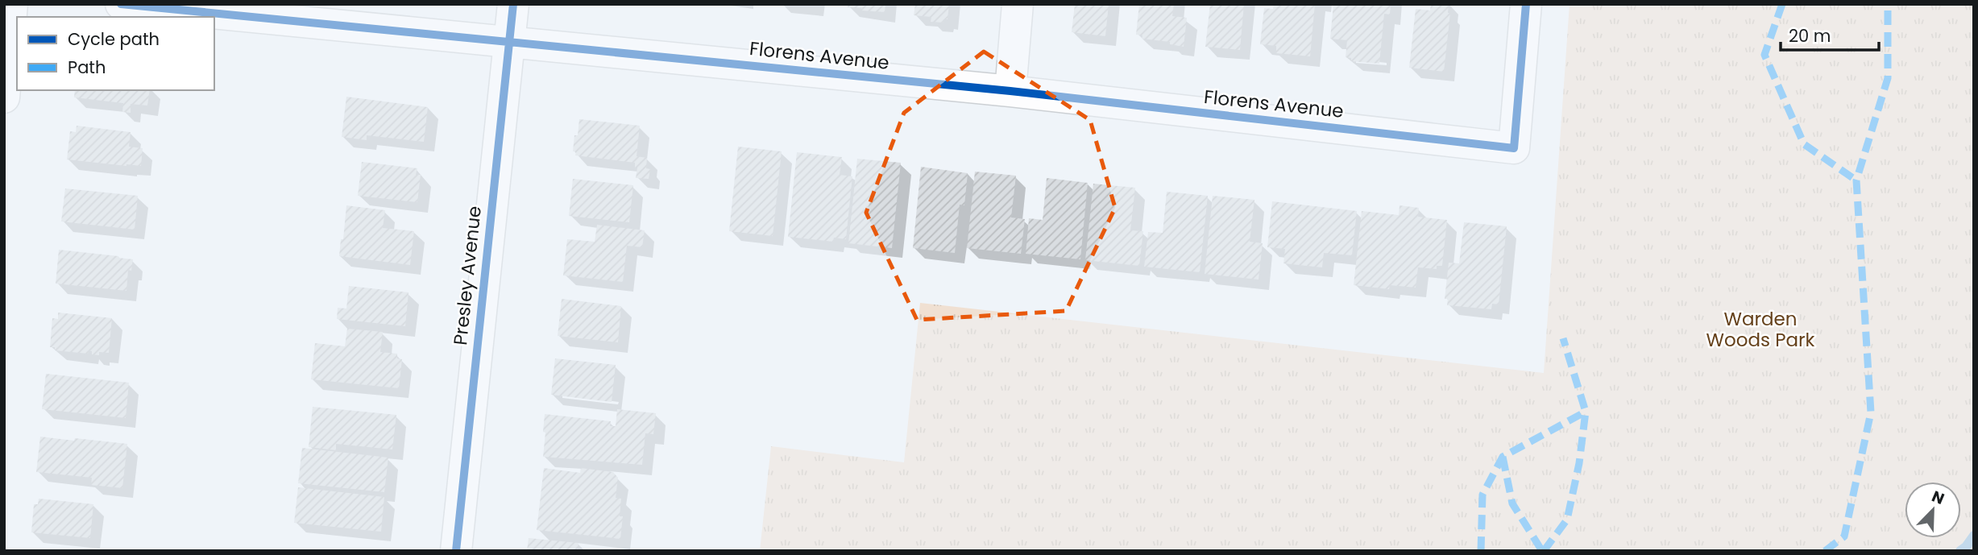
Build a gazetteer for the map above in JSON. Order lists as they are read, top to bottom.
{
  "streets": {
    "street": ["Florens Avenue", "Presley Avenue"]
  },
  "crossings": [
    ["Florens Avenue", "Presley Avenue"]
  ],
  "parks": ["Warden Woods Park"],
  "legend": ["Cycle path", "Path"],
  "scale_bar": "20 m",
  "north": "top right"
}
